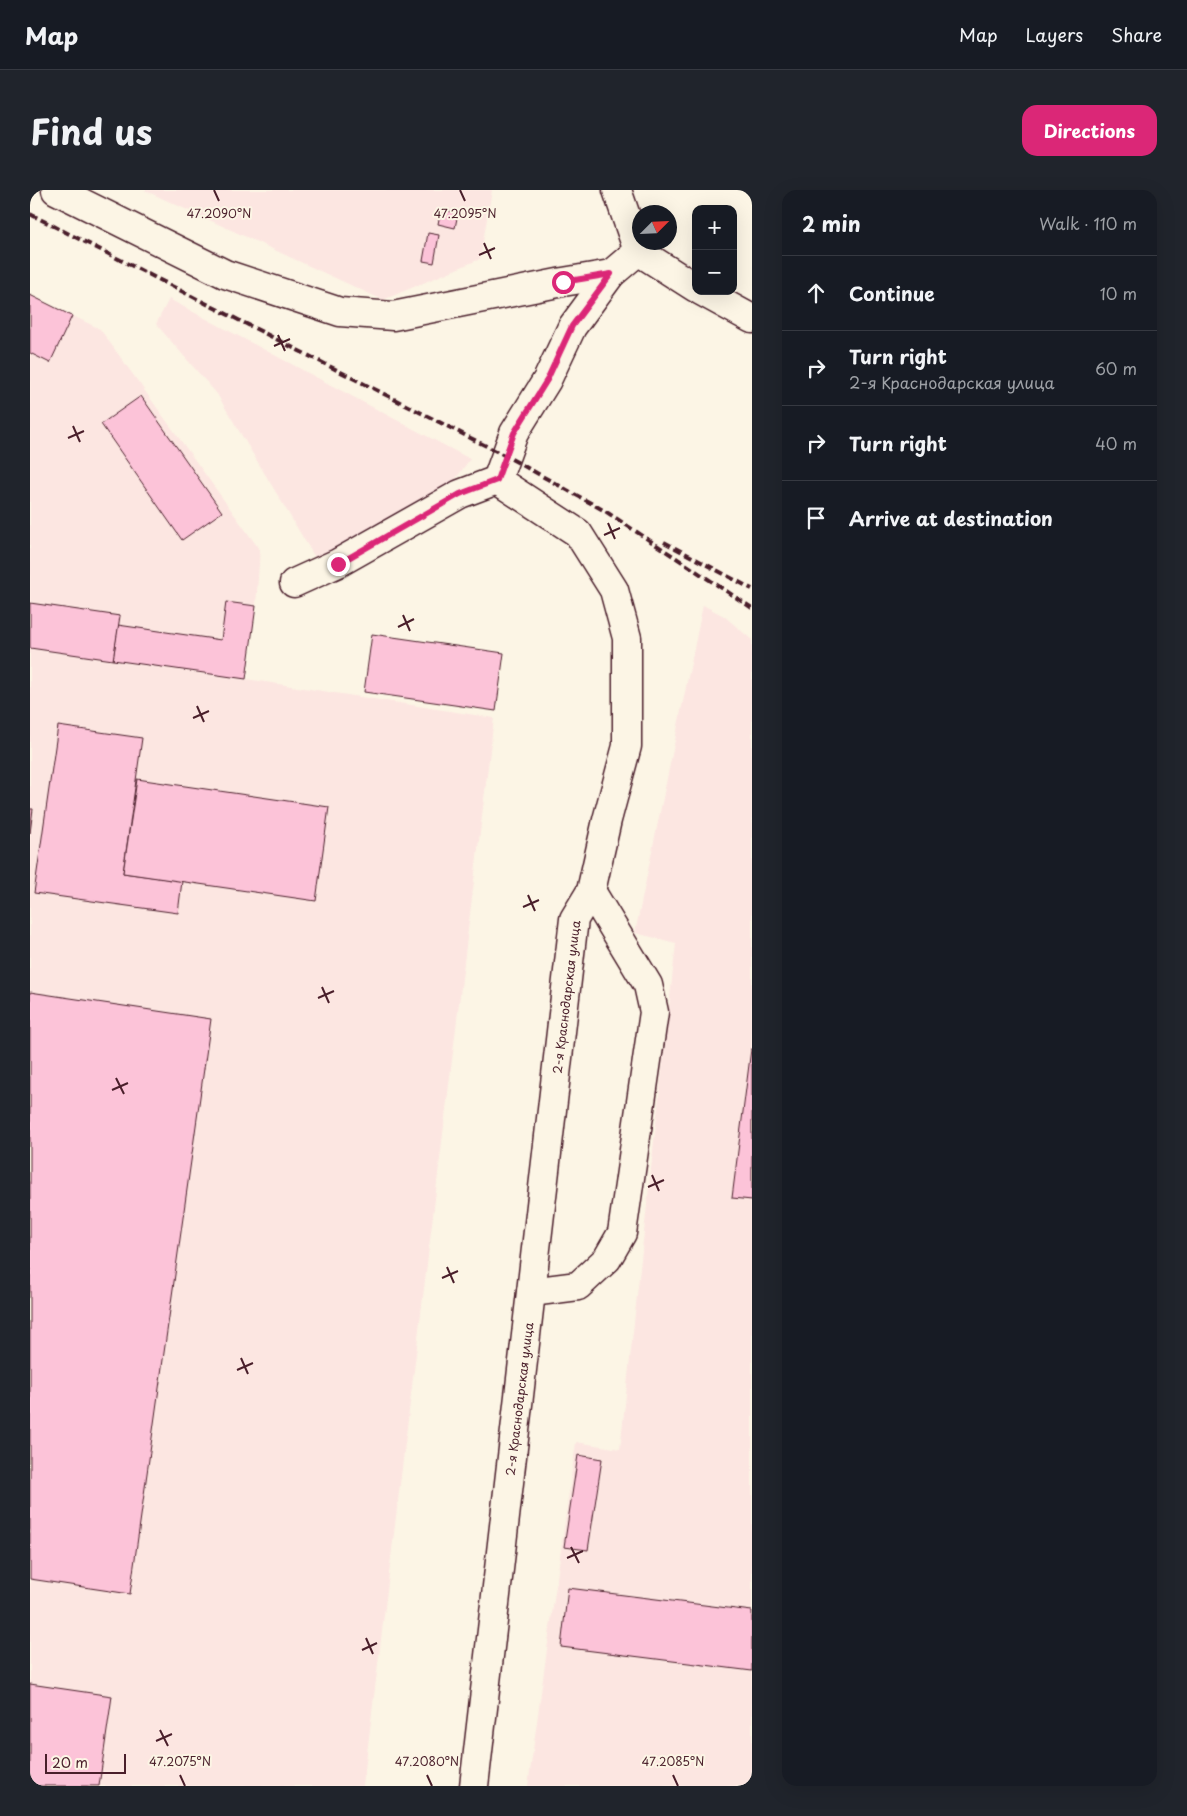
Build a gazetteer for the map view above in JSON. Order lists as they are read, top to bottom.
{
  "streets": {
    "street": ["2-я Краснодарская улица"]
  },
  "scale_bar": "20 m",
  "north": "top right",
  "page": {
    "header": "Map",
    "nav": ["Map", "Layers", "Share"],
    "title": "Find us",
    "buttons": "Directions",
    "heading": ["2 min", "Walk · 110 m"],
    "map_buttons": ["+", "−"],
    "list": [
      ["Continue", "10 m"],
      ["Turn right", "2-я Краснодарская улица", "60 m"],
      ["Turn right", "40 m"],
      "Arrive at destination"
    ],
    "scale": "20 m"
  },
  "coordinates": [
    "47.2090°N",
    "47.2095°N",
    "47.2075°N",
    "47.2080°N",
    "47.2085°N"
  ]
}
